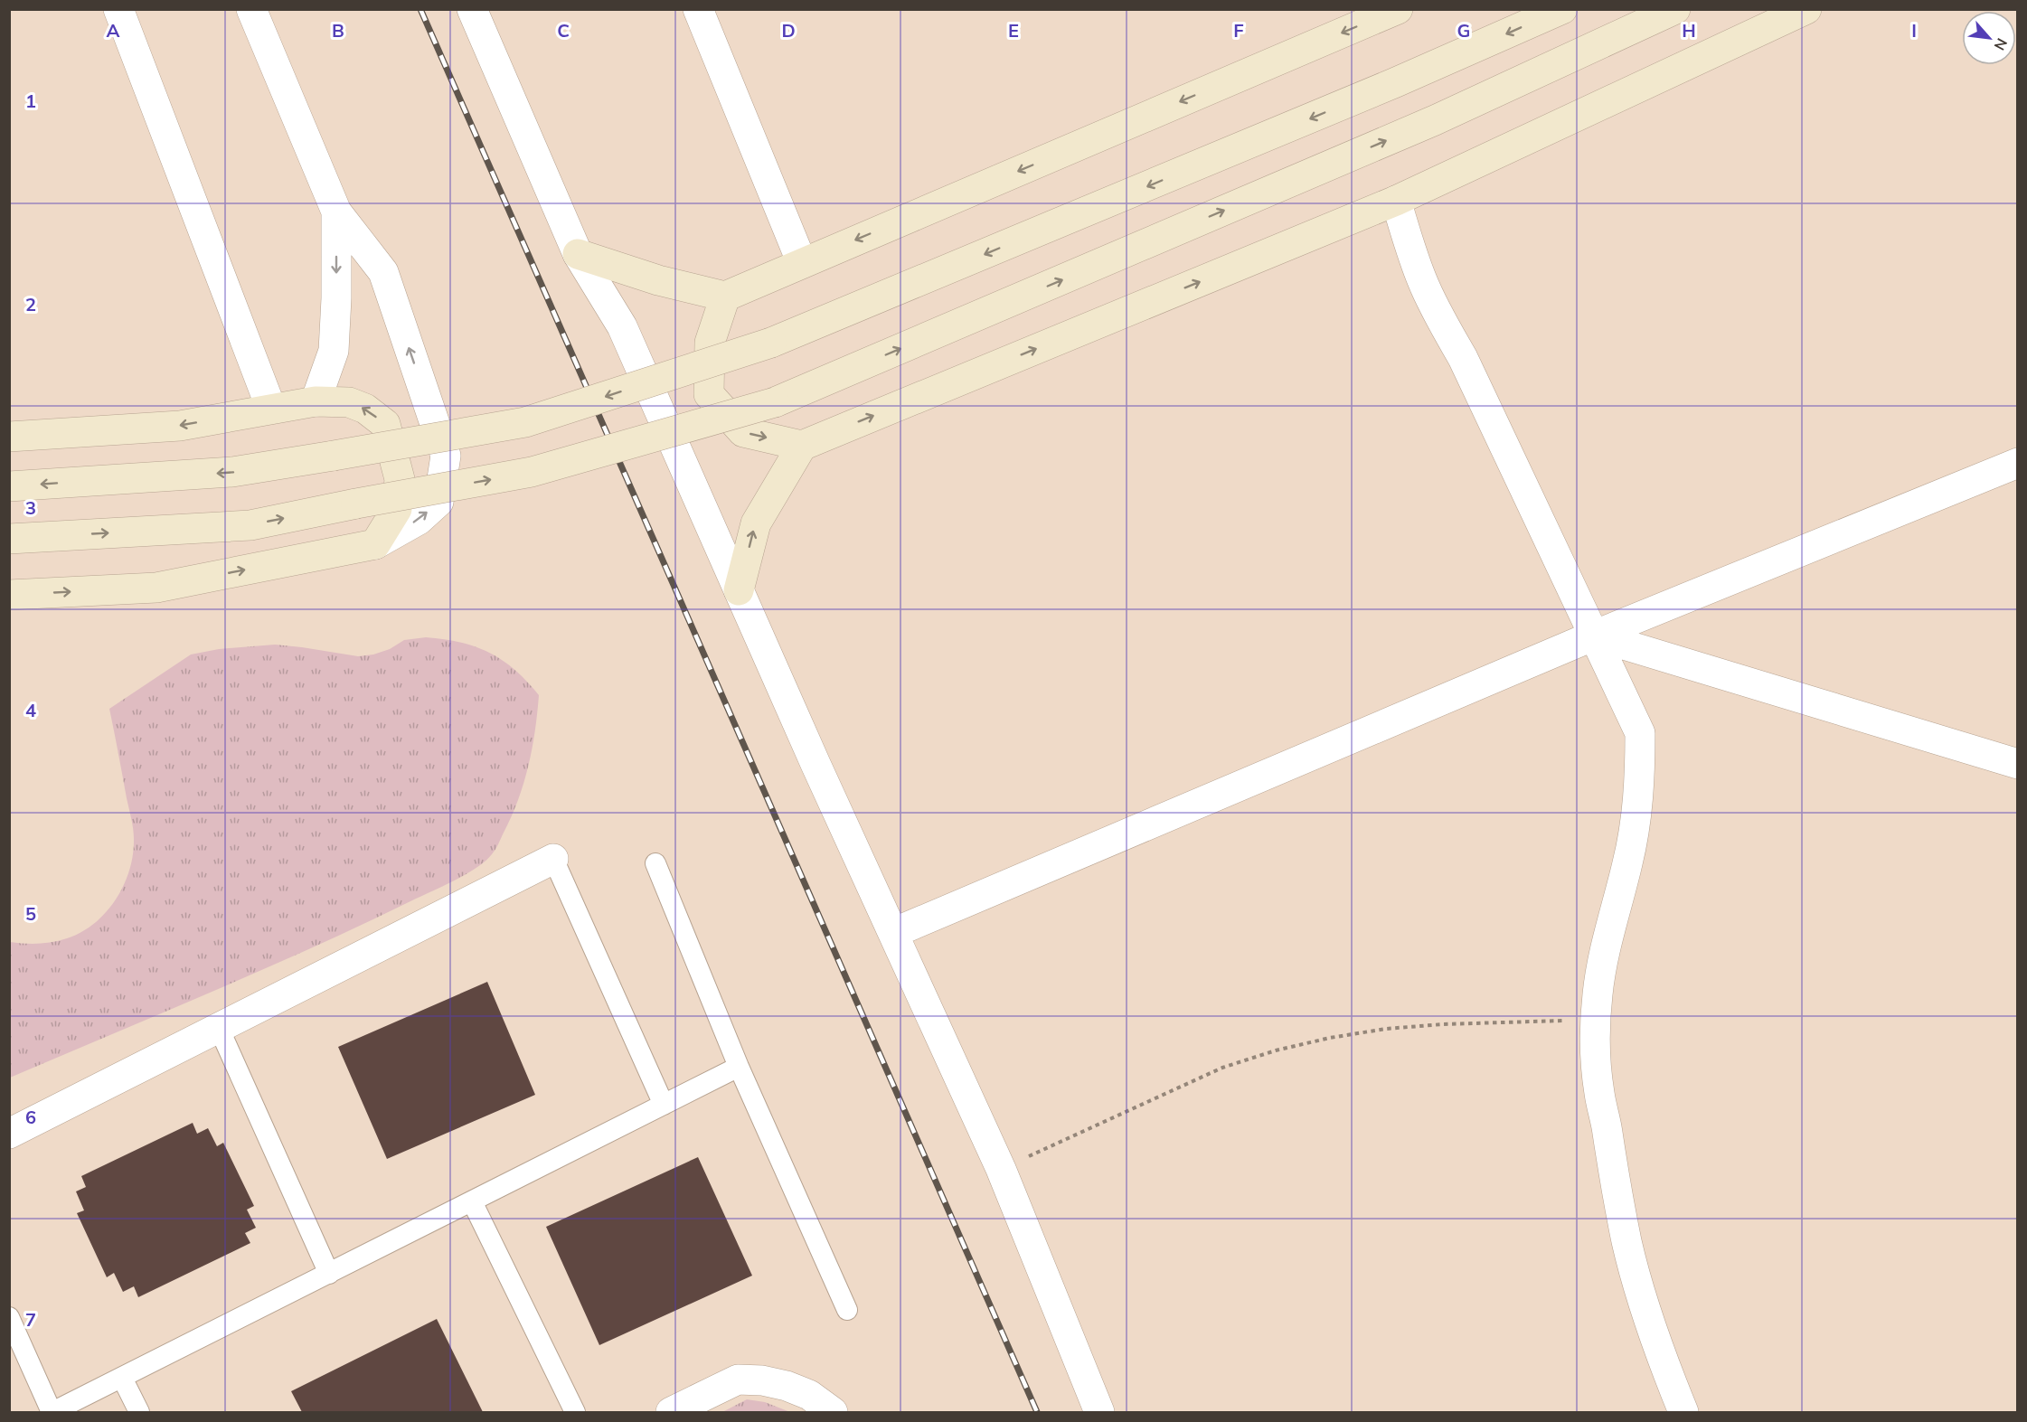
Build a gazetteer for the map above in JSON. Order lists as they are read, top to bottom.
{
  "north": "bottom right",
  "grid": {
    "columns": [
      "A",
      "B",
      "C",
      "D",
      "E",
      "F",
      "G",
      "H",
      "I"
    ],
    "rows": [
      "1",
      "2",
      "3",
      "4",
      "5",
      "6",
      "7"
    ]
  }
}
